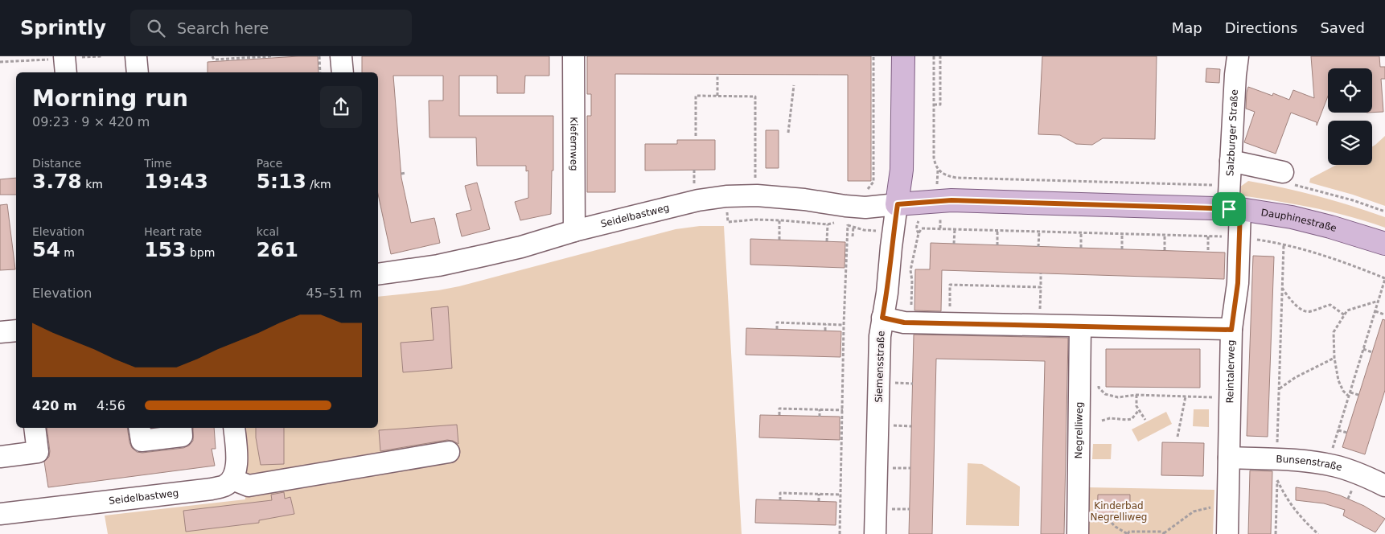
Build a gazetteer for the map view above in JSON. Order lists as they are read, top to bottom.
{
  "streets": {
    "main road": ["Dauphinestraße", "Siemensstraße"],
    "street": [
      "Salzburger Straße",
      "Kiefernweg",
      "Seidelbastweg",
      "Reintalerweg",
      "Negrelliweg",
      "Bunsenstraße"
    ]
  },
  "crossings": [
    ["Salzburger Straße", "Dauphinestraße"],
    ["Salzburger Straße", "Reintalerweg"],
    ["Kiefernweg", "Seidelbastweg"],
    ["Seidelbastweg", "Dauphinestraße"],
    ["Seidelbastweg", "Siemensstraße"],
    ["Dauphinestraße", "Siemensstraße"],
    ["Dauphinestraße", "Reintalerweg"],
    ["Reintalerweg", "Bunsenstraße"]
  ],
  "parks": ["Kinderbad Negrelliweg"],
  "page": {
    "header": "Sprintly",
    "search": "Search here",
    "nav": ["Map", "Directions", "Saved"],
    "heading": ["Morning run", "09:23 · 9 × 420 m"],
    "stats": [
      ["Distance", "3.78 km"],
      ["Time", "19:43"],
      ["Pace", "5:13 /km"],
      ["Elevation", "54 m"],
      ["Heart rate", "153 bpm"],
      ["kcal", "261"]
    ],
    "chart": ["Elevation", "45–51 m"],
    "list": [
      {
        "name": "420 m",
        "note": "4:56"
      }
    ]
  }
}
